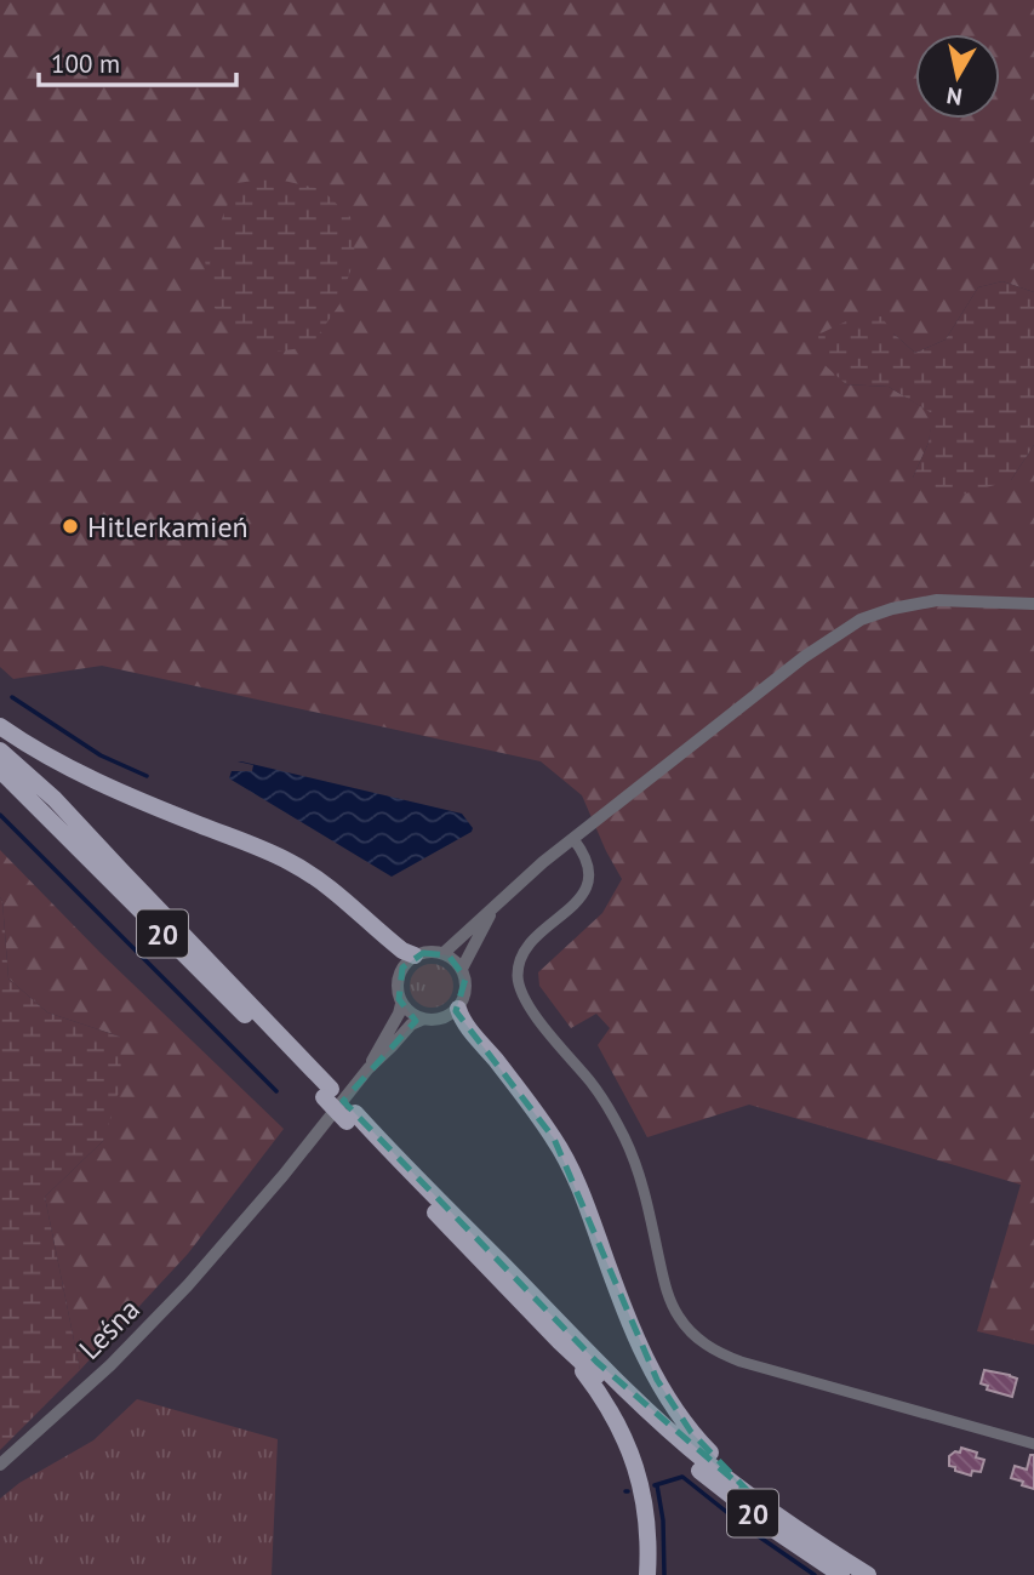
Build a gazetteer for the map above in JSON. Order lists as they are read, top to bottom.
{
  "streets": {
    "main road": ["20"],
    "street": ["Leśna"]
  },
  "places": ["Hitlerkamień"],
  "scale_bar": "100 m",
  "north": "bottom"
}
